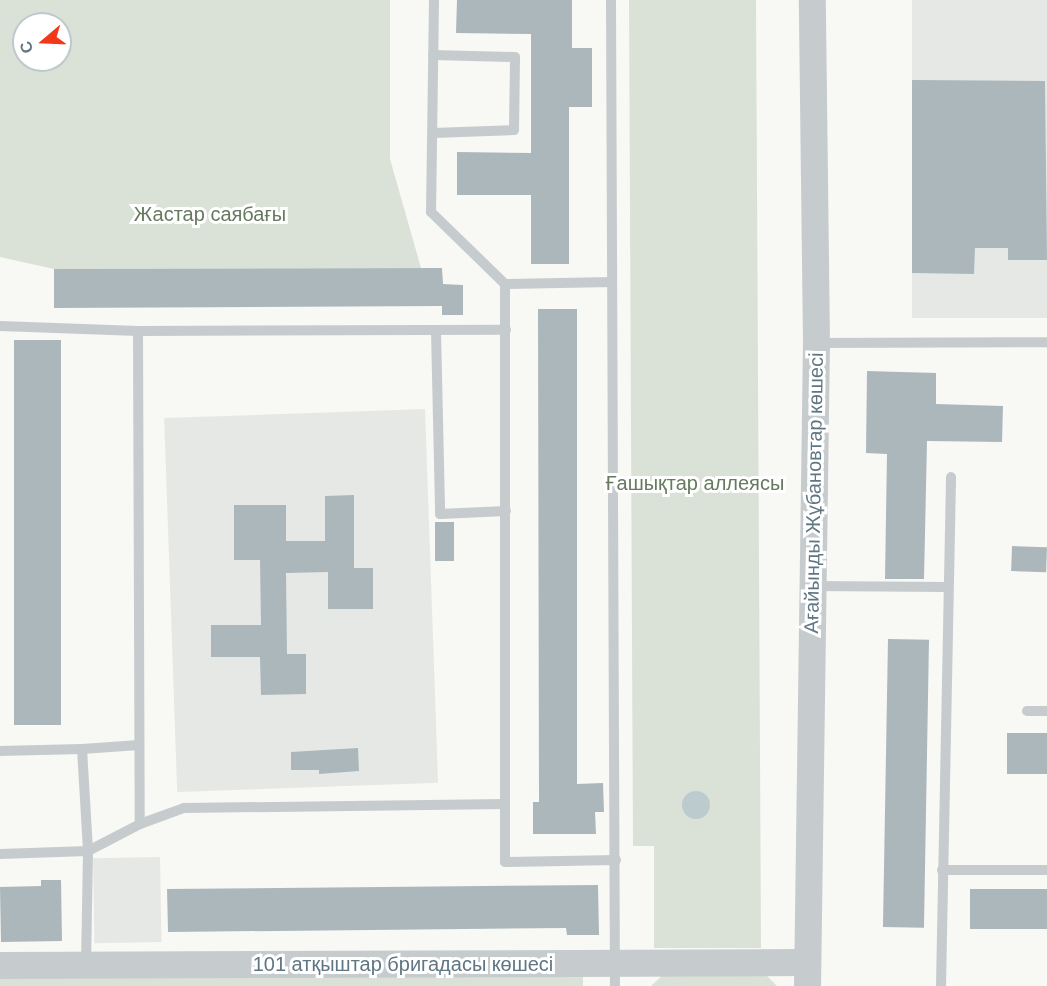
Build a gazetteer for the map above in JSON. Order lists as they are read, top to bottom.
{
  "streets": {
    "street": ["Ағайынды Жұбановтар көшесі", "101 атқыштар бригадасы көшесі"]
  },
  "crossings": [
    ["Ағайынды Жұбановтар көшесі", "101 атқыштар бригадасы көшесі"]
  ],
  "parks": ["Жастар саябағы", "Ғашықтар аллеясы"],
  "north": "left"
}
